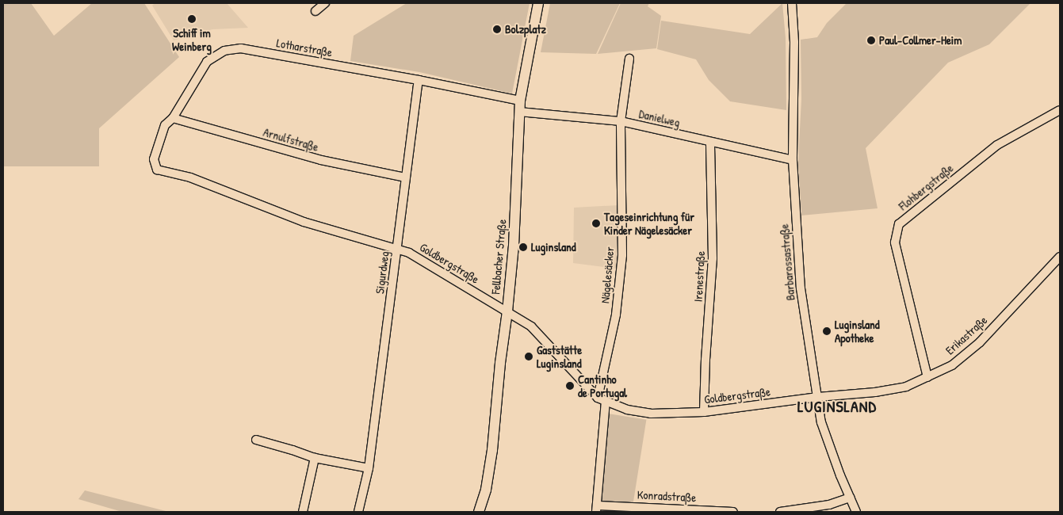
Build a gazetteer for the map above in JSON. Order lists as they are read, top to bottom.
{
  "streets": {
    "street": [
      "Lotharstraße",
      "Danielweg",
      "Arnulfstraße",
      "Flohbergstraße",
      "Fellbacher Straße",
      "Barbarossastraße",
      "Goldbergstraße",
      "Sigurdweg",
      "Nägelesäcker",
      "Irenestraße",
      "Erikastraße",
      "Konradstraße"
    ]
  },
  "crossings": [
    ["Lotharstraße", "Arnulfstraße"],
    ["Lotharstraße", "Fellbacher Straße"],
    ["Lotharstraße", "Goldbergstraße"],
    ["Lotharstraße", "Sigurdweg"],
    ["Danielweg", "Fellbacher Straße"],
    ["Danielweg", "Barbarossastraße"],
    ["Danielweg", "Nägelesäcker"],
    ["Danielweg", "Irenestraße"],
    ["Arnulfstraße", "Sigurdweg"],
    ["Flohbergstraße", "Erikastraße"],
    ["Fellbacher Straße", "Goldbergstraße"],
    ["Barbarossastraße", "Goldbergstraße"],
    ["Barbarossastraße", "Erikastraße"],
    ["Goldbergstraße", "Sigurdweg"],
    ["Goldbergstraße", "Nägelesäcker"],
    ["Goldbergstraße", "Irenestraße"],
    ["Goldbergstraße", "Erikastraße"]
  ],
  "districts": ["LUGINSLAND"],
  "places": [
    "Schiff im Weinberg",
    "Bolzplatz",
    "Paul-Collmer-Heim",
    "Tageseinrichtung für Kinder Nägelesäcker",
    "Luginsland",
    "Luginsland Apotheke",
    "Gaststätte Luginsland",
    "Cantinho de Portugal"
  ]
}
